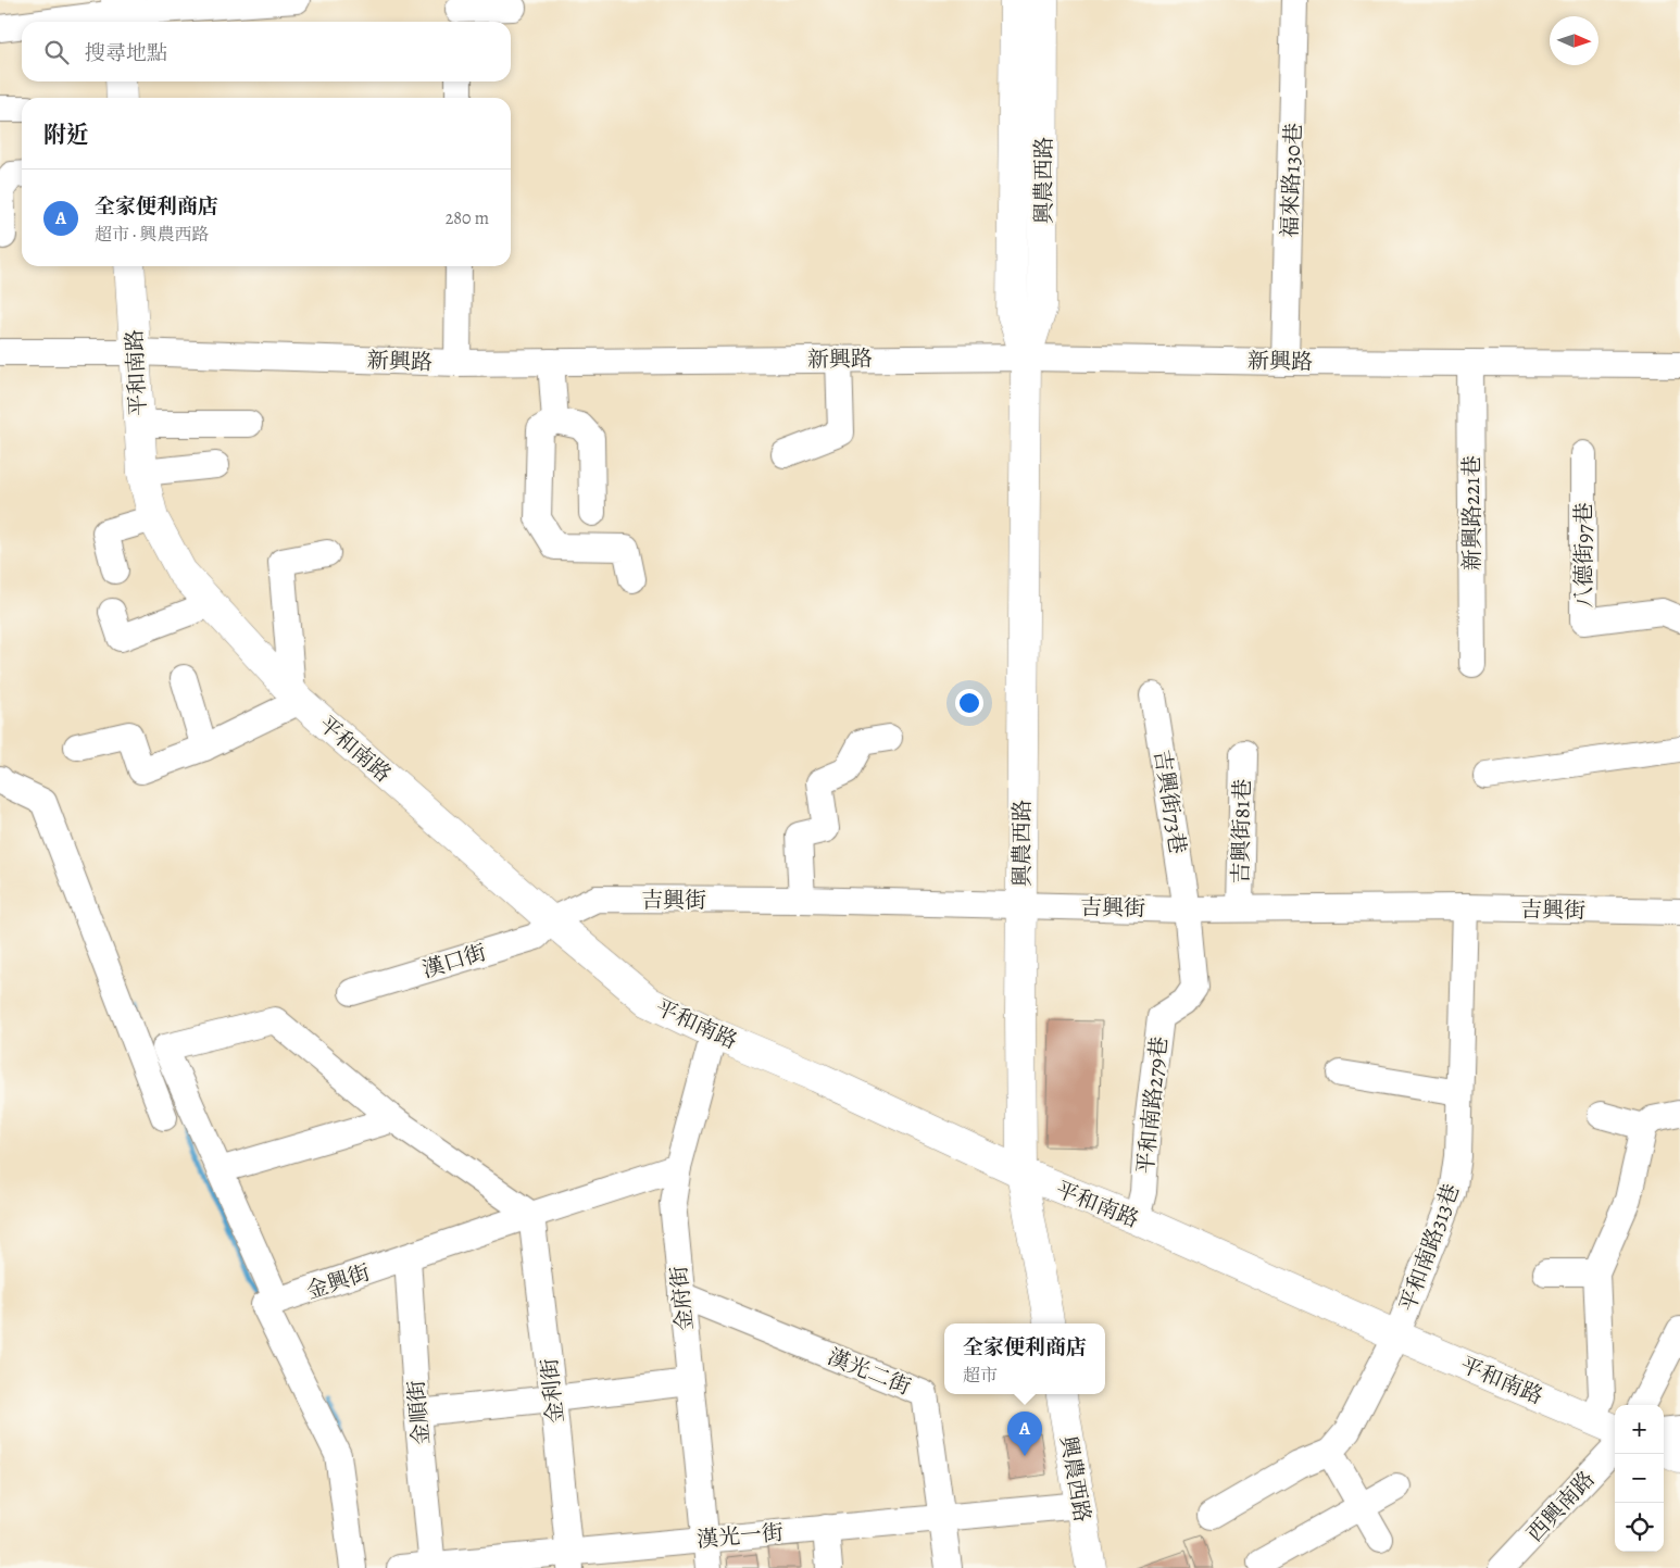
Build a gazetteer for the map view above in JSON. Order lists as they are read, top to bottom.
{
  "streets": {
    "main road": ["興農西路", "平和南路"],
    "street": [
      "福來路130巷",
      "新興路",
      "新興路221巷",
      "八德街97巷",
      "吉興街73巷",
      "吉興街81巷",
      "吉興街",
      "漢口街",
      "平和南路279巷",
      "平和南路313巷",
      "金興街",
      "金府街",
      "漢光二街",
      "金利街",
      "金順街",
      "西興南路",
      "漢光一街"
    ]
  },
  "crossings": [
    ["興農西路", "新興路"],
    ["興農西路", "平和南路"],
    ["興農西路", "吉興街"],
    ["興農西路", "漢光一街"],
    ["福來路130巷", "新興路"],
    ["新興路", "平和南路"],
    ["新興路", "新興路221巷"],
    ["平和南路", "吉興街"],
    ["平和南路", "漢口街"],
    ["平和南路", "平和南路279巷"],
    ["平和南路", "平和南路313巷"],
    ["平和南路", "金府街"],
    ["吉興街73巷", "吉興街"],
    ["吉興街73巷", "平和南路279巷"],
    ["吉興街81巷", "吉興街"],
    ["吉興街", "漢口街"],
    ["吉興街", "平和南路279巷"],
    ["吉興街", "平和南路313巷"],
    ["金興街", "金府街"],
    ["金興街", "金利街"],
    ["金興街", "金順街"],
    ["金府街", "漢光二街"],
    ["金府街", "漢光一街"],
    ["漢光二街", "漢光一街"],
    ["金利街", "漢光一街"],
    ["金順街", "漢光一街"]
  ],
  "north": "right",
  "page": {
    "search": "搜尋地點",
    "heading": "附近",
    "list": [
      {
        "mark": "A",
        "name": "全家便利商店",
        "note": "超市 · 興農西路",
        "value": "280 m"
      }
    ],
    "popup": ["全家便利商店", "超市"],
    "map_buttons": ["+", "−"],
    "pins": "A"
  }
}
